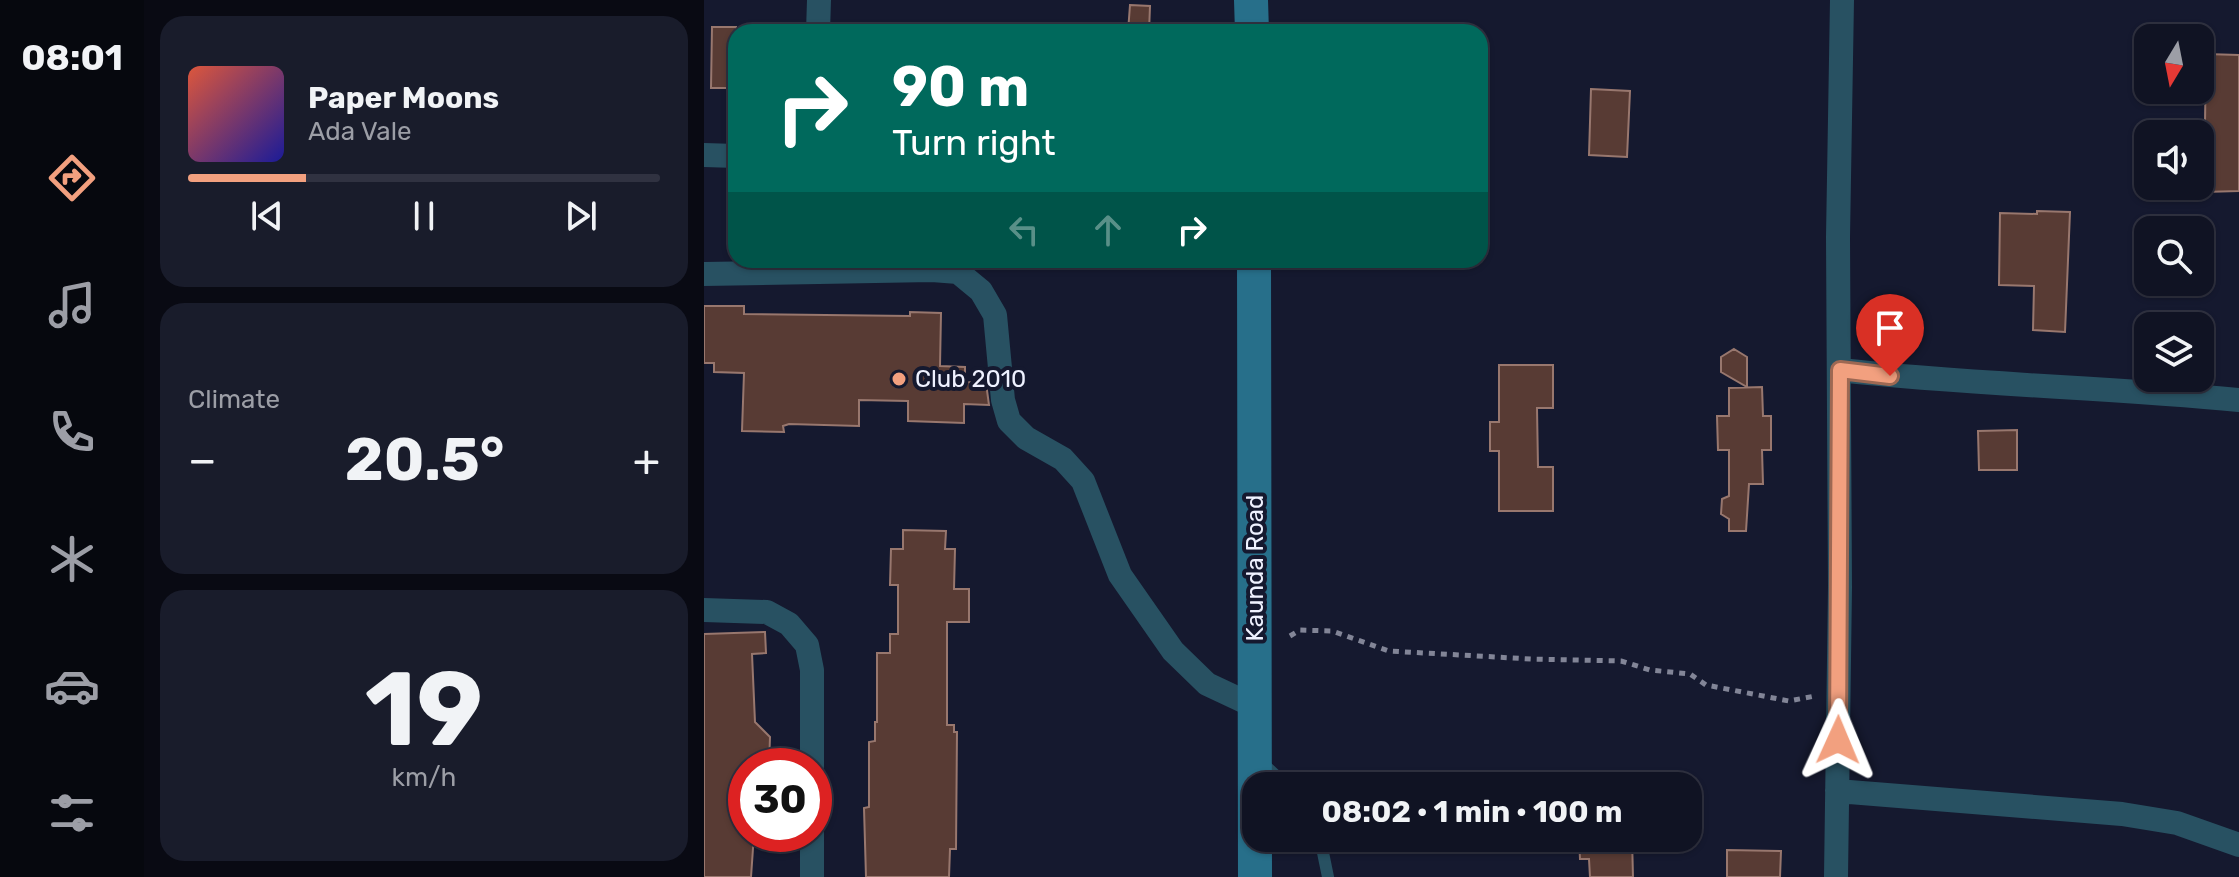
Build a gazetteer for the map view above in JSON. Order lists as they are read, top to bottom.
{
  "streets": {
    "main road": ["Kaunda Road"]
  },
  "places": ["Club 2010"],
  "north": "bottom",
  "page": {
    "tabs": "08:01",
    "turn": ["90 m", "Turn right"],
    "song": ["Paper Moons", "Ada Vale"],
    "tile": [
      "Climate",
      ["19", "km/h"]
    ],
    "heat": ["−", "20.5°", "+"],
    "limit": "30",
    "trip": "08:02 · 1 min · 100 m"
  }
}
